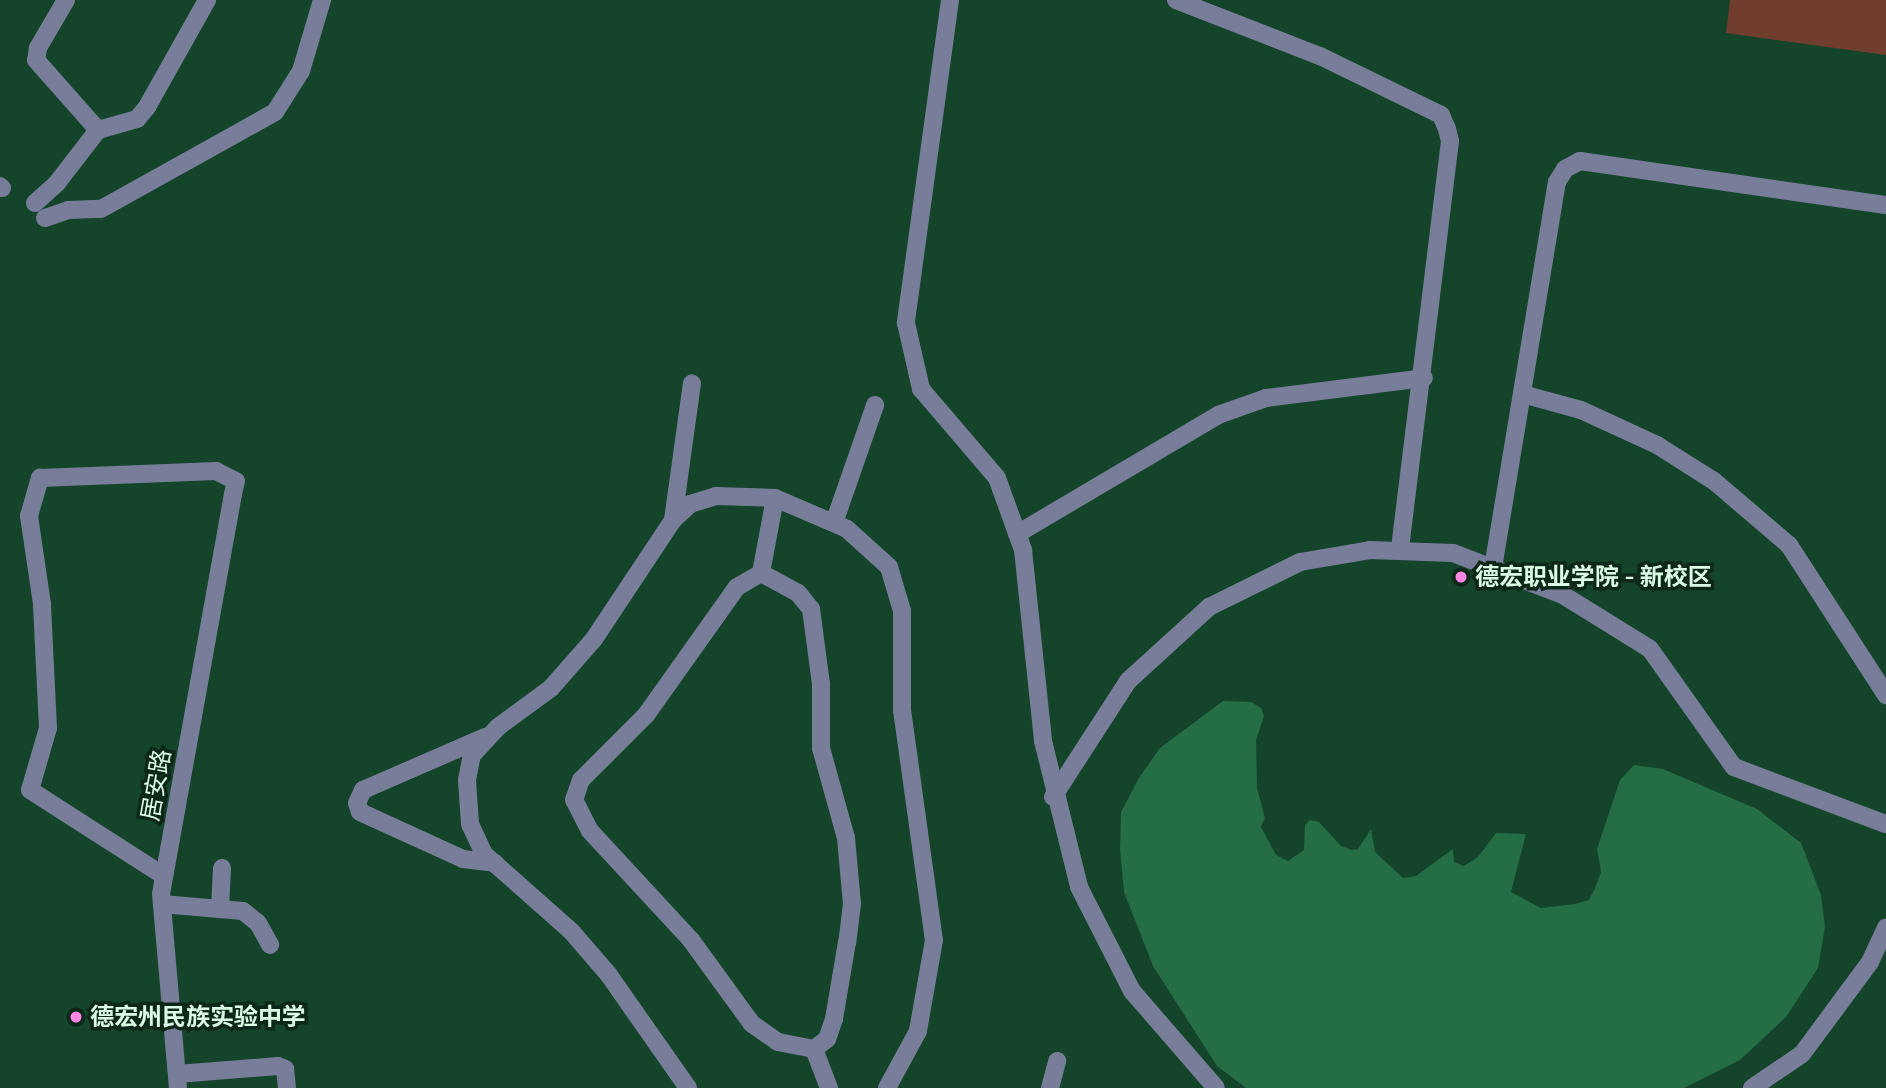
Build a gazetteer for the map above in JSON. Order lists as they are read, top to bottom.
{
  "streets": {
    "street": ["居安路"]
  },
  "places": ["德宏职业学院 - 新校区", "德宏州民族实验中学"]
}
